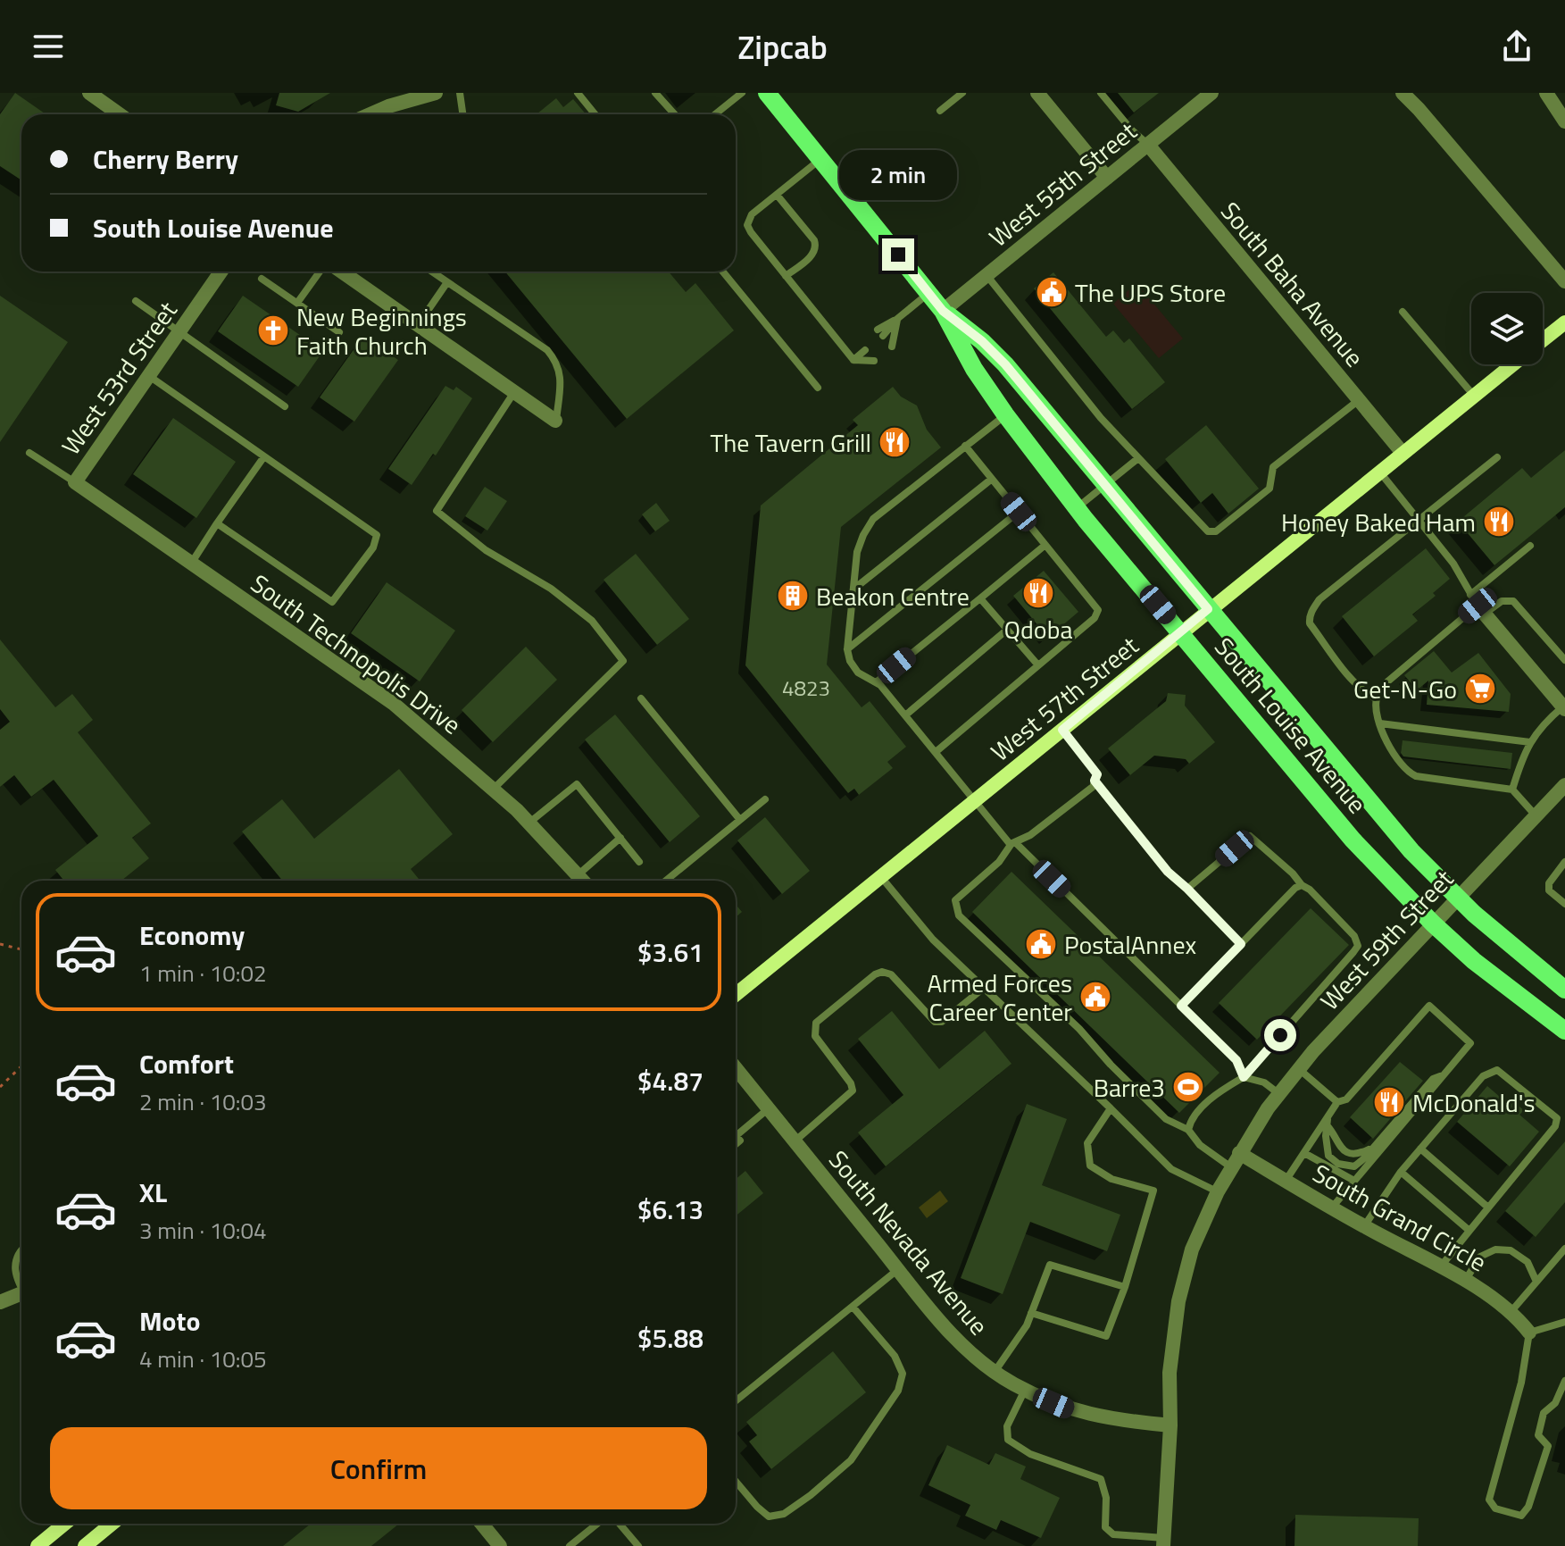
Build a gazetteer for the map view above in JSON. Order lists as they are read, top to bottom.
{
  "streets": {
    "main road": ["West 57th Street", "South Louise Avenue"],
    "street": [
      "West 55th Street",
      "South Baha Avenue",
      "West 53rd Street",
      "South Technopolis Drive",
      "West 59th Street",
      "South Grand Circle",
      "South Nevada Avenue"
    ]
  },
  "crossings": [
    ["West 55th Street", "South Baha Avenue"],
    ["West 55th Street", "South Louise Avenue"],
    ["South Baha Avenue", "West 57th Street"],
    ["West 53rd Street", "South Technopolis Drive"],
    ["West 57th Street", "South Louise Avenue"],
    ["South Louise Avenue", "West 59th Street"],
    ["West 59th Street", "South Grand Circle"],
    ["West 59th Street", "South Nevada Avenue"]
  ],
  "places": {
    "public building": ["The UPS Store", "PostalAnnex", "Armed Forces Career Center"],
    "church": ["New Beginnings Faith Church"],
    "restaurant": [
      "The Tavern Grill",
      "Honey Baked Ham",
      "Qdoba",
      "McDonald's"
    ],
    "building": ["Beakon Centre"],
    "supermarket": ["Get-N-Go"],
    "sports": ["Barre3"]
  },
  "house_numbers": ["4823"],
  "page": {
    "header": "Zipcab",
    "banner": ["Cherry Berry", "South Louise Avenue"],
    "bubble": "2 min",
    "list": [
      {
        "name": "Economy",
        "note": "1 min · 10:02",
        "value": "$3.61"
      },
      {
        "name": "Comfort",
        "note": "2 min · 10:03",
        "value": "$4.87"
      },
      {
        "name": "XL",
        "note": "3 min · 10:04",
        "value": "$6.13"
      },
      {
        "name": "Moto",
        "note": "4 min · 10:05",
        "value": "$5.88"
      }
    ],
    "buttons": "Confirm"
  }
}
